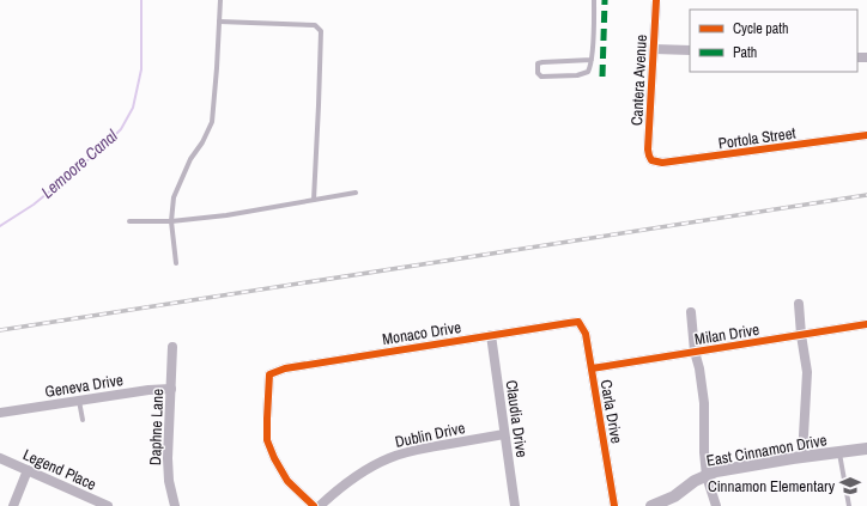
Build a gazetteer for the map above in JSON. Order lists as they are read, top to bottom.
{
  "streets": {
    "street": [
      "Cantera Avenue",
      "Portola Street",
      "Monaco Drive",
      "Milan Drive",
      "Geneva Drive",
      "Carla Drive",
      "Claudia Drive",
      "Daphne Lane",
      "Dublin Drive",
      "East Cinnamon Drive",
      "Legend Place"
    ]
  },
  "crossings": [
    ["Cantera Avenue", "Portola Street"],
    ["Monaco Drive", "Carla Drive"],
    ["Monaco Drive", "Claudia Drive"],
    ["Milan Drive", "Carla Drive"],
    ["Geneva Drive", "Daphne Lane"],
    ["Claudia Drive", "Dublin Drive"]
  ],
  "water": ["Lemoore Canal"],
  "places": {
    "school or university": ["Cinnamon Elementary"]
  },
  "legend": ["Cycle path", "Path"]
}
